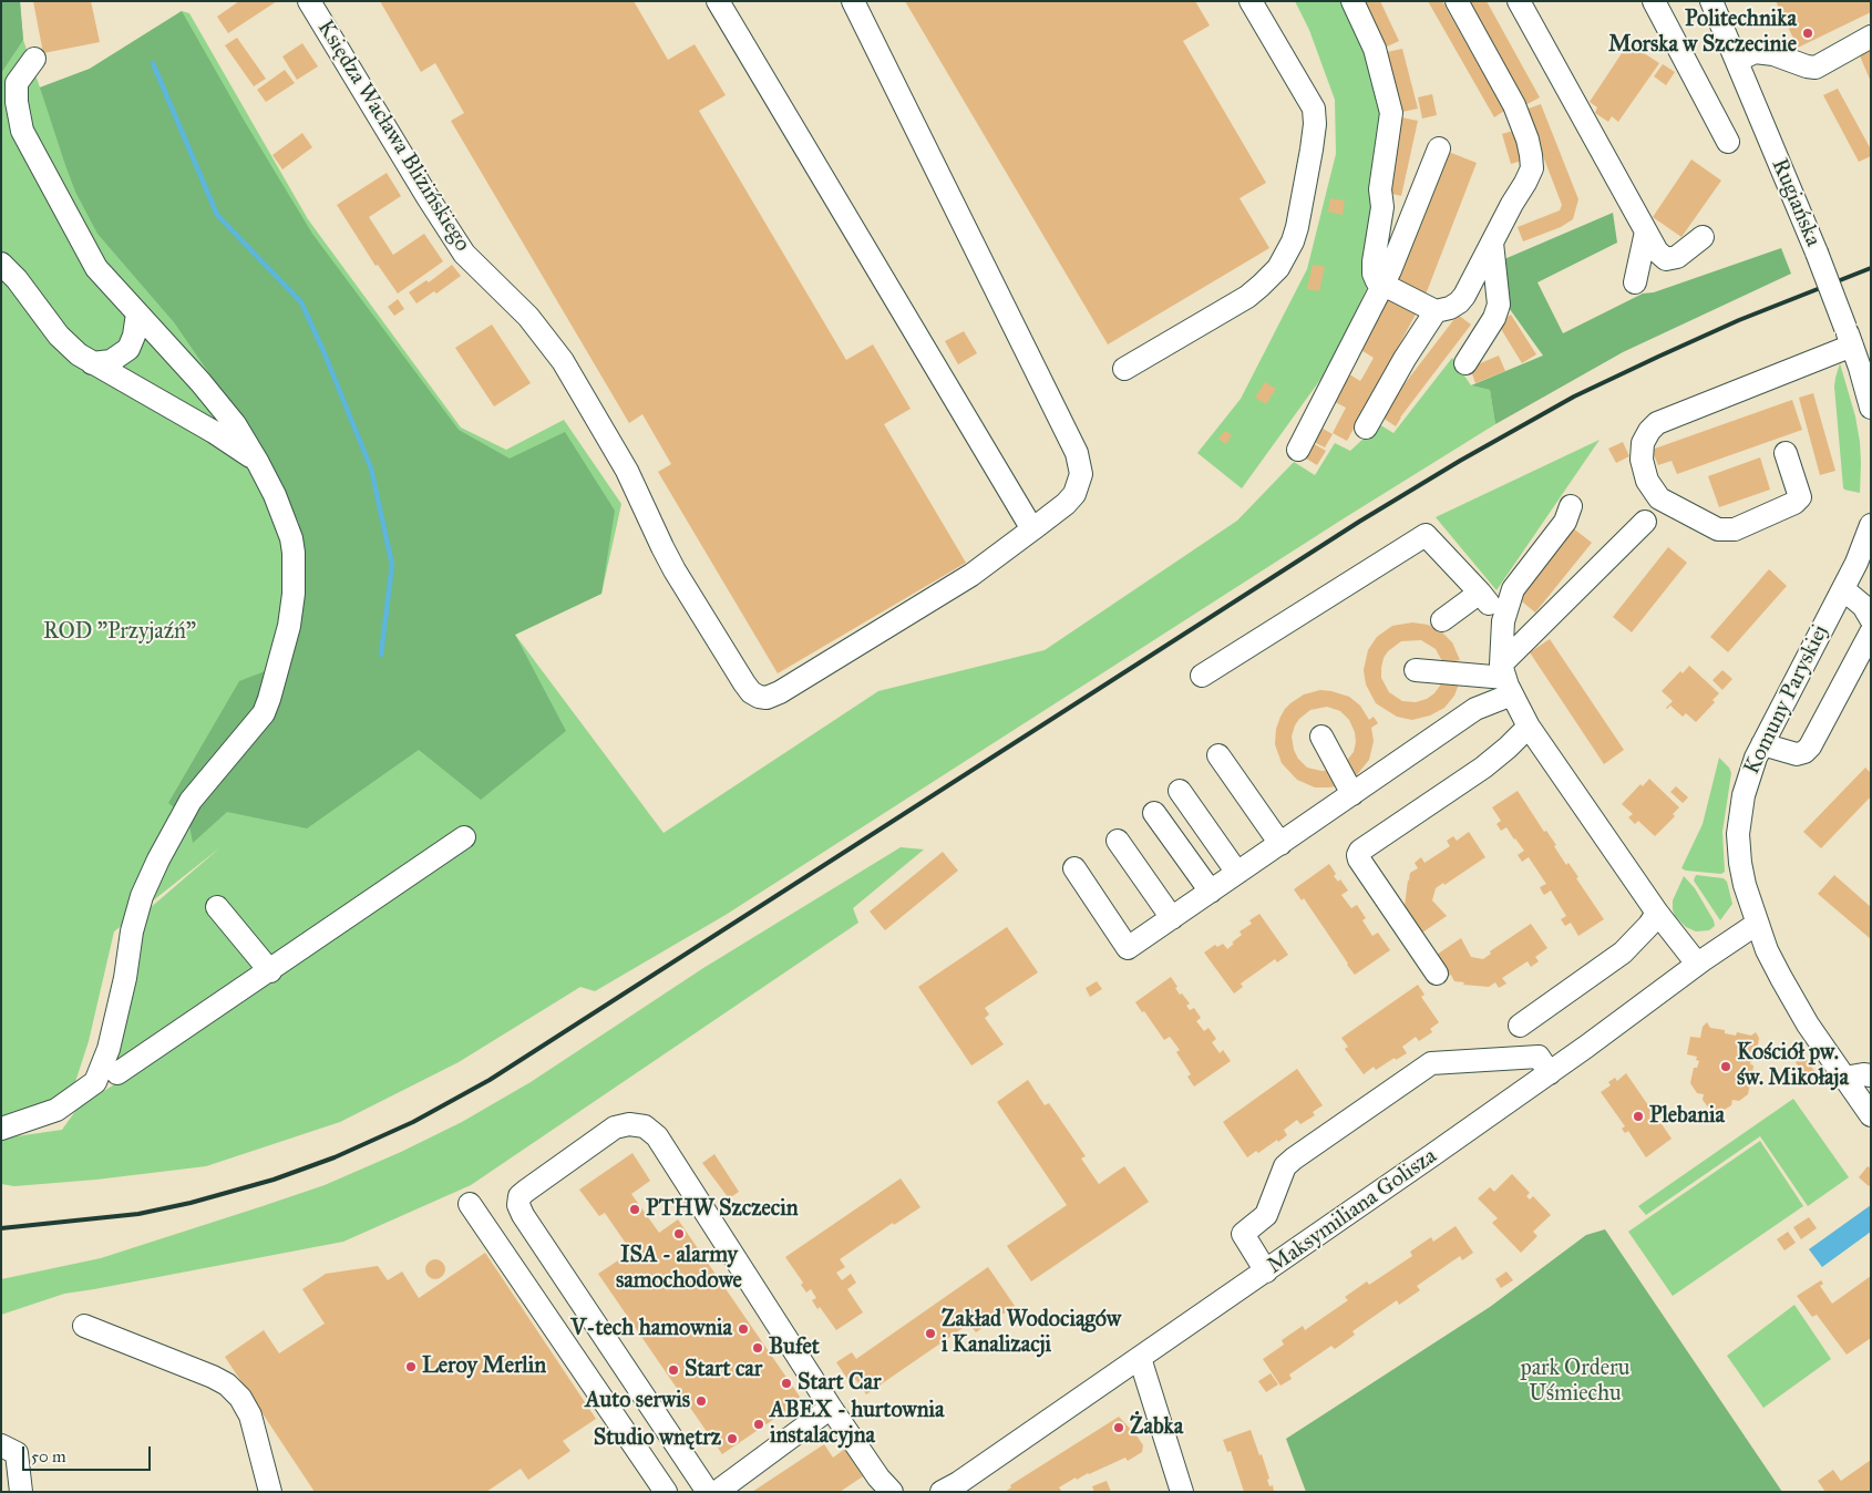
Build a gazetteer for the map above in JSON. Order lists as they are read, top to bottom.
{
  "streets": {
    "street": [
      "Księdza Wacława Blizińskiego",
      "Rugiańska",
      "Komuny Paryskiej",
      "Maksymiliana Golisza"
    ]
  },
  "crossings": [
    ["Komuny Paryskiej", "Maksymiliana Golisza"]
  ],
  "parks": ["ROD \"Przyjaźń\"", "park Orderu Uśmiechu"],
  "places": [
    "Politechnika Morska w Szczecinie",
    "Kościół pw. św. Mikołaja",
    "Plebania",
    "PTHW Szczecin",
    "ISA - alarmy samochodowe",
    "V-tech hamownia",
    "Zakład Wodociągów i Kanalizacji",
    "Bufet",
    "Leroy Merlin",
    "Start car",
    "Start Car",
    "Auto serwis",
    "ABEX - hurtownia instalacyjna",
    "Żabka",
    "Studio wnętrz"
  ],
  "scale_bar": "50 m"
}
